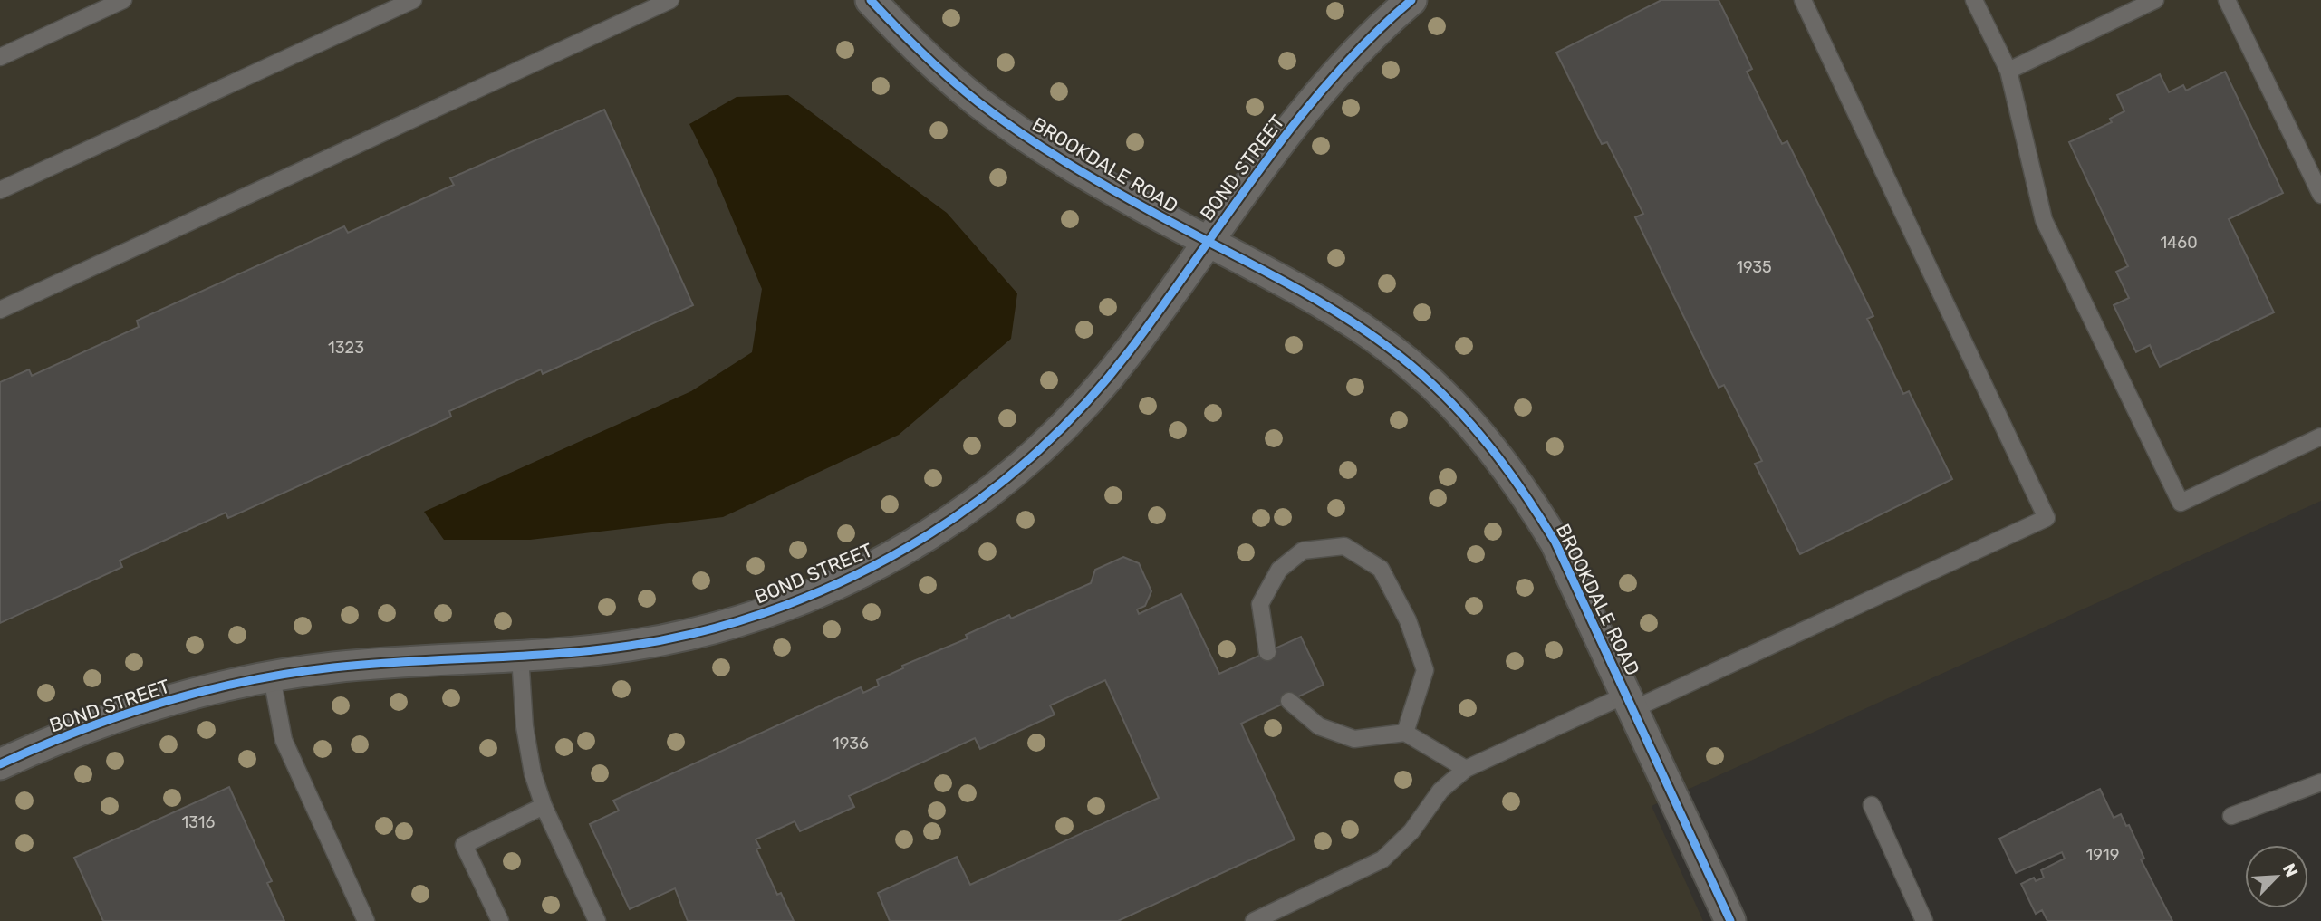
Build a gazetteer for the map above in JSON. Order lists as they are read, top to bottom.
{
  "streets": {
    "street": ["BROOKDALE ROAD", "BOND STREET"]
  },
  "crossings": [
    ["BROOKDALE ROAD", "BOND STREET"]
  ],
  "house_numbers": [
    "1460",
    "1935",
    "1323",
    "1936",
    "1316",
    "1919"
  ],
  "north": "top right"
}
